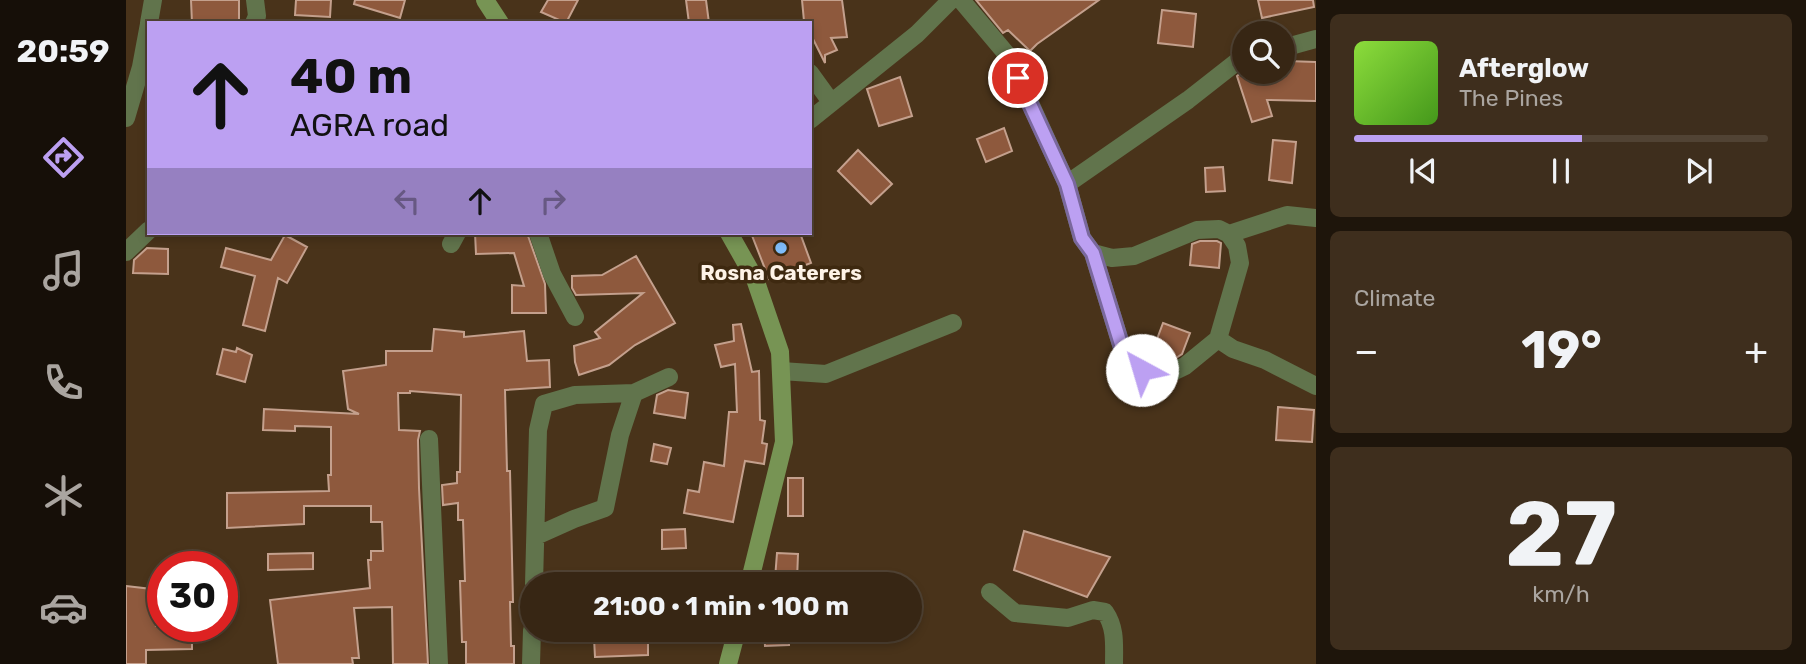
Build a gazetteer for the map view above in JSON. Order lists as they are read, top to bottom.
{
  "places": ["Rosna Caterers"],
  "page": {
    "tabs": "20:59",
    "turn": ["40 m", "AGRA road"],
    "song": ["Afterglow", "The Pines"],
    "tile": [
      "Climate",
      ["27", "km/h"]
    ],
    "heat": ["−", "19°", "+"],
    "limit": "30",
    "trip": "21:00 · 1 min · 100 m"
  }
}
